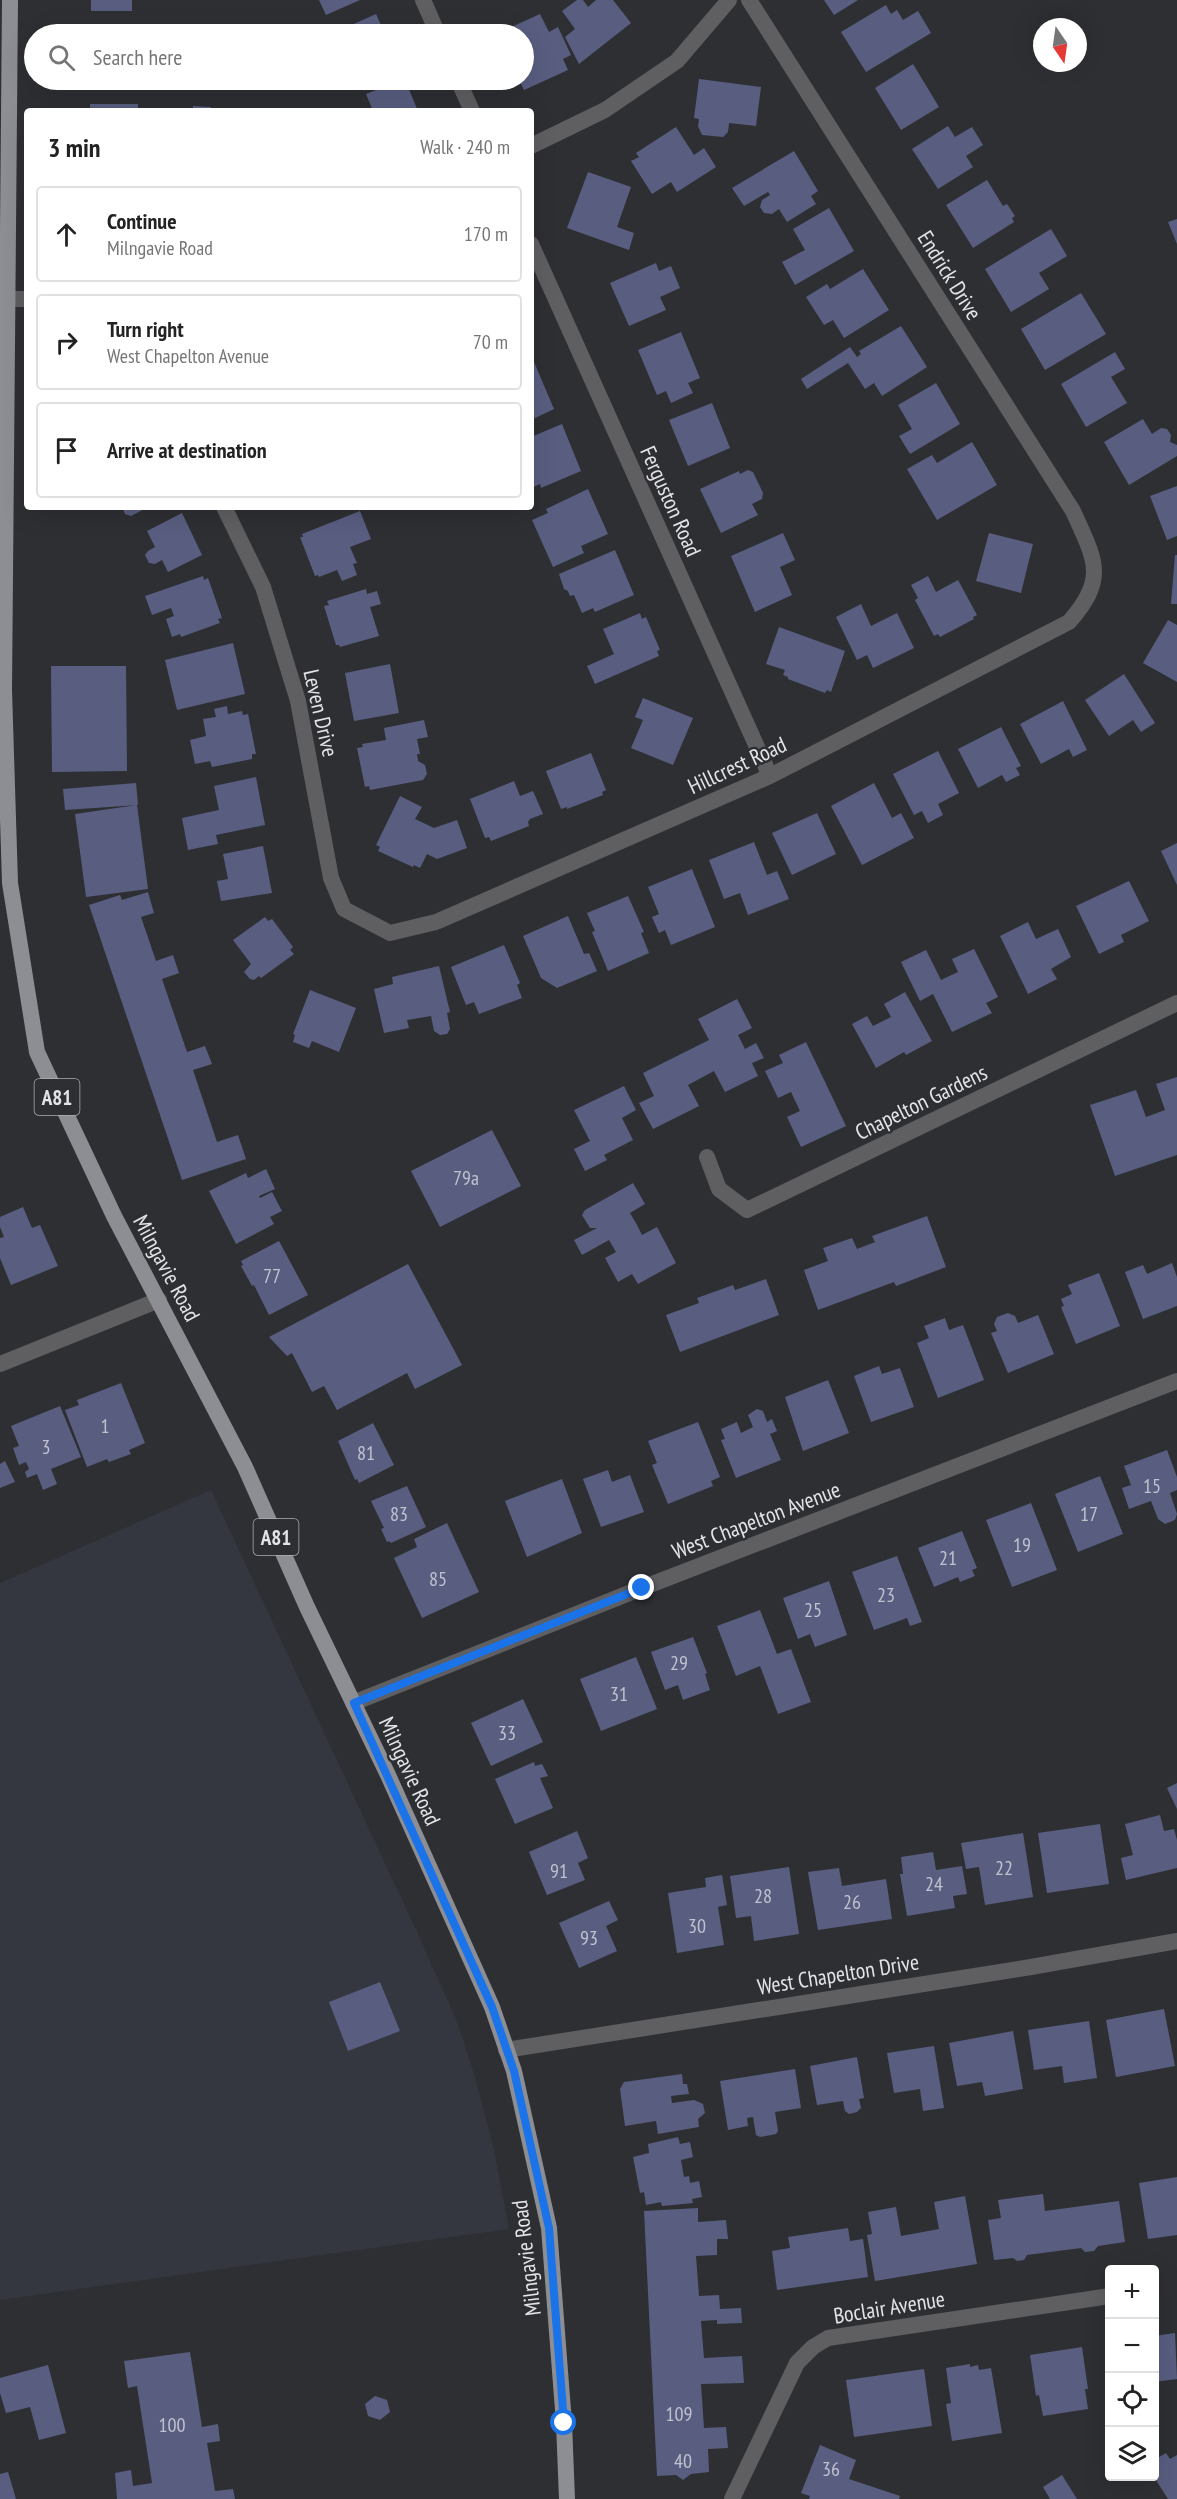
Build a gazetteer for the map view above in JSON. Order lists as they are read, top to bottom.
{
  "streets": {
    "main road": ["A81", "Milngavie Road"],
    "street": [
      "Endrick Drive",
      "Ferguston Road",
      "Leven Drive",
      "Hillcrest Road",
      "Chapelton Gardens",
      "West Chapelton Avenue",
      "West Chapelton Drive",
      "Boclair Avenue"
    ]
  },
  "crossings": [
    ["Endrick Drive", "Hillcrest Road"],
    ["Ferguston Road", "Hillcrest Road"],
    ["Leven Drive", "Hillcrest Road"],
    ["Milngavie Road", "West Chapelton Avenue"],
    ["Milngavie Road", "West Chapelton Drive"]
  ],
  "house_numbers": [
    "79a",
    "77",
    "1",
    "3",
    "81",
    "15",
    "83",
    "17",
    "19",
    "21",
    "85",
    "23",
    "25",
    "29",
    "31",
    "33",
    "22",
    "91",
    "24",
    "28",
    "26",
    "30",
    "93",
    "109",
    "100",
    "40",
    "36"
  ],
  "north": "bottom",
  "page": {
    "search": "Search here",
    "heading": ["3 min", "Walk · 240 m"],
    "list": [
      ["Continue", "Milngavie Road", "170 m"],
      ["Turn right", "West Chapelton Avenue", "70 m"],
      "Arrive at destination"
    ],
    "map_buttons": ["+", "−"]
  }
}
